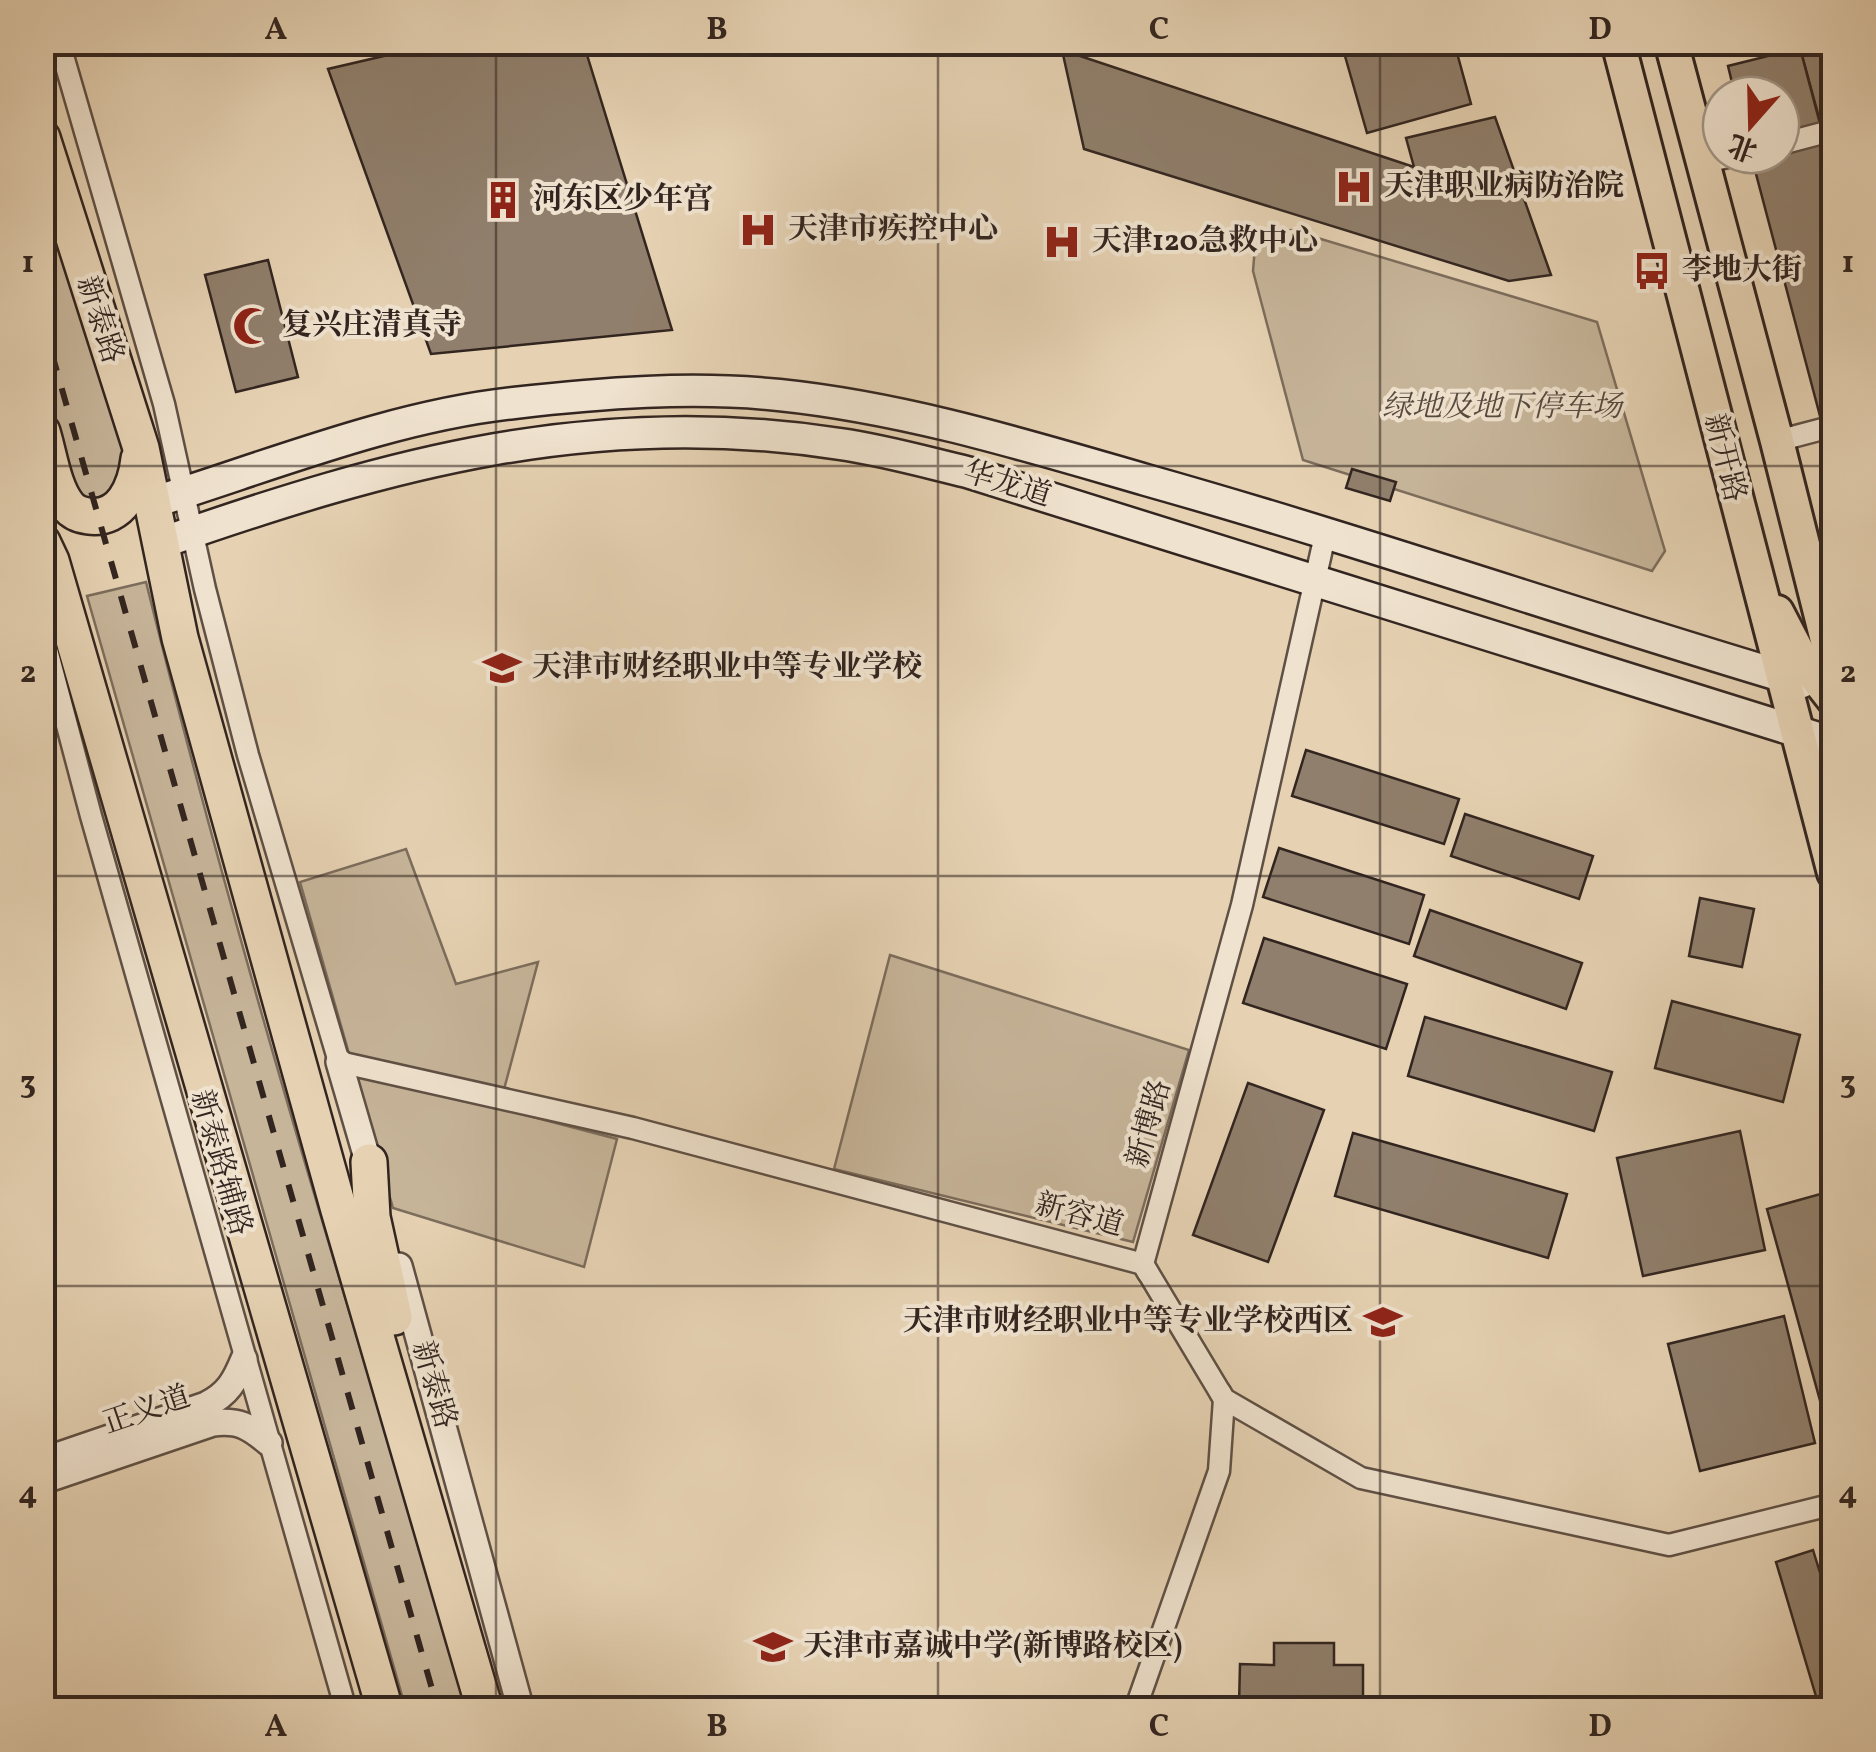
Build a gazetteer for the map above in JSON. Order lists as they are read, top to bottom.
{
  "streets": {
    "highway": ["新泰路"],
    "main road": ["新开路", "华龙道"],
    "street": [
      "新博路",
      "新泰路辅路",
      "新容道",
      "正义道"
    ]
  },
  "crossings": [
    ["新泰路", "华龙道"],
    ["新泰路", "新容道"],
    ["新开路", "华龙道"],
    ["华龙道", "新博路"],
    ["新博路", "新容道"],
    ["新泰路辅路", "正义道"]
  ],
  "parks": ["绿地及地下停车场"],
  "places": {
    "hospital": ["天津职业病防治院", "天津市疾控中心", "天津120急救中心"],
    "building": ["河东区少年宫"],
    "bus stop": ["李地大街"],
    "mosque": ["复兴庄清真寺"],
    "school or university": ["天津市财经职业中等专业学校", "天津市财经职业中等专业学校西区", "天津市嘉诚中学(新博路校区)"]
  },
  "north": "bottom",
  "grid": {
    "columns": [
      "A",
      "B",
      "C",
      "D"
    ],
    "rows": [
      "1",
      "2",
      "3",
      "4"
    ]
  }
}
